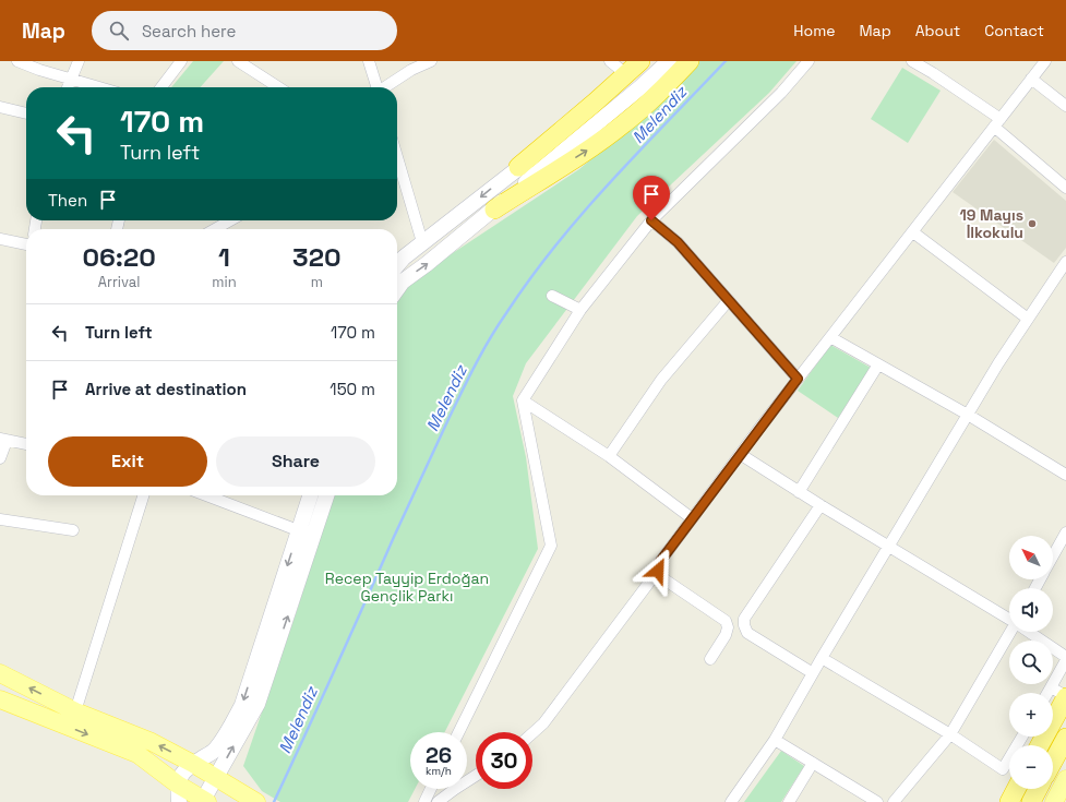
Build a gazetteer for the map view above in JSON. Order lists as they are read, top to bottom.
{
  "water": ["Melendiz"],
  "parks": ["Recep Tayyip Erdoğan Gençlik Parkı"],
  "places": ["19 Mayıs İlkokulu"],
  "north": "top left",
  "page": {
    "header": "Map",
    "search": "Search here",
    "nav": [
      "Home",
      "Map",
      "About",
      "Contact"
    ],
    "turn": ["170 m", "Turn left"],
    "then": "Then",
    "eta": [
      "06:20",
      "Arrival",
      "1",
      "min",
      "320",
      "m"
    ],
    "list": [
      {
        "name": "Turn left",
        "value": "170 m"
      },
      {
        "name": "Arrive at destination",
        "value": "150 m"
      }
    ],
    "buttons": ["Exit", "Share"],
    "map_buttons": ["+", "−"],
    "speed": "26 km/h",
    "limit": "30"
  }
}
